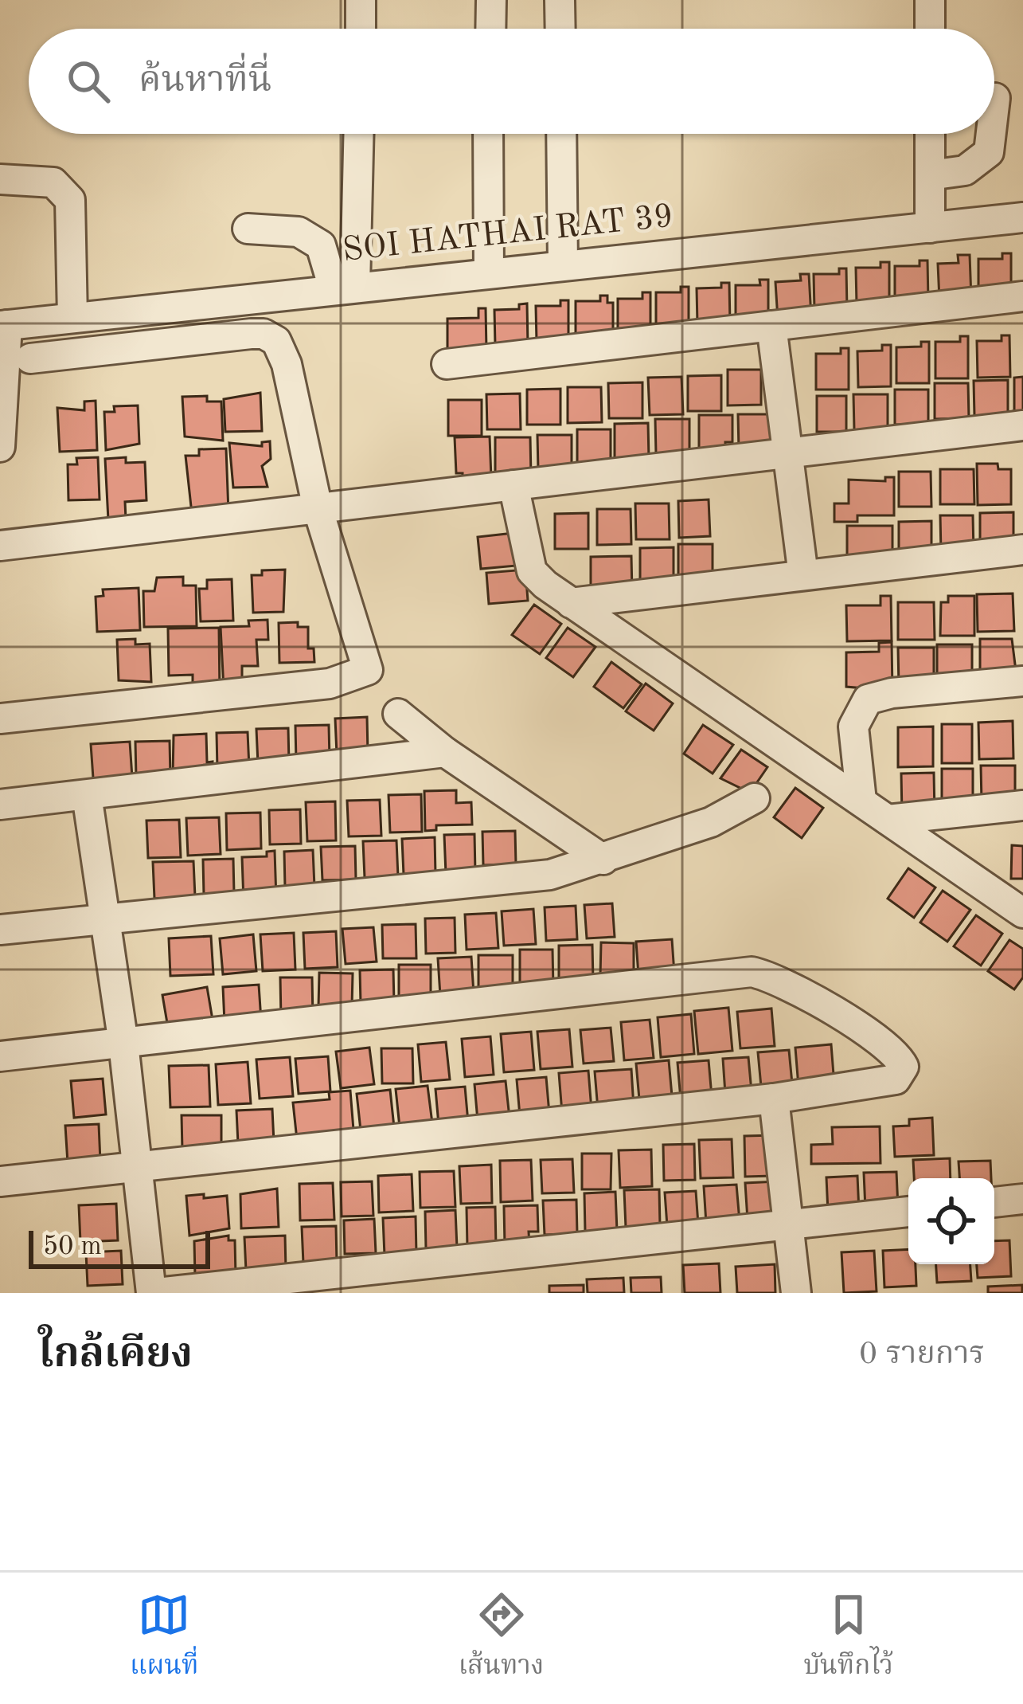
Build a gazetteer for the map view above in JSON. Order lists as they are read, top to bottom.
{
  "streets": {
    "street": ["SOI HATHAI RAT 39"]
  },
  "scale_bar": "50 m",
  "page": {
    "search": "ค้นหาที่นี่",
    "scale": "50 m",
    "heading": ["ใกล้เคียง", "0 รายการ"],
    "nav": ["แผนที่", "เส้นทาง", "บันทึกไว้"]
  }
}
